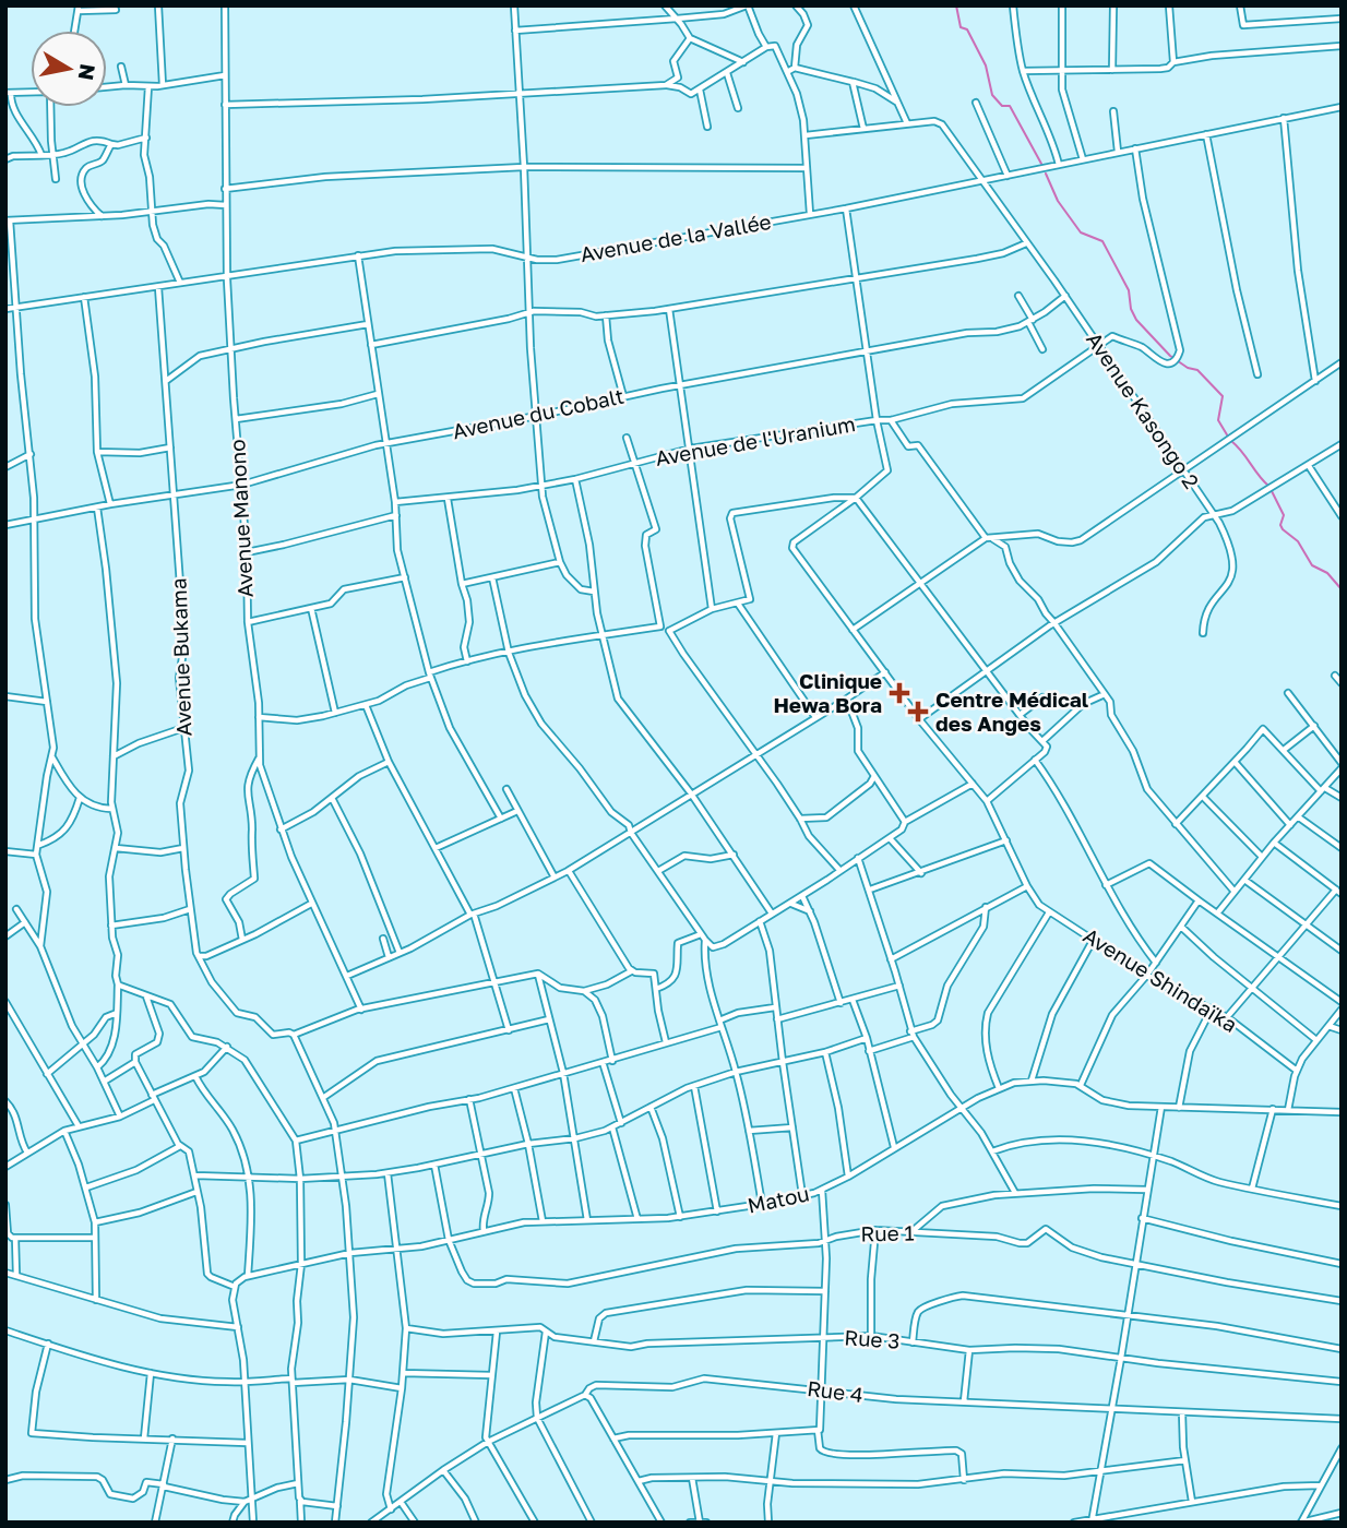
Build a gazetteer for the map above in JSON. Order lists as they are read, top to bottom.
{
  "streets": {
    "street": [
      "Avenue de la Vallée",
      "Avenue Kasongo 2",
      "Avenue du Cobalt",
      "Avenue de l'Uranium",
      "Avenue Manono",
      "Avenue Bukama",
      "Avenue Shindaïka",
      "Matou",
      "Rue 1",
      "Rue 3",
      "Rue 4"
    ]
  },
  "crossings": [
    ["Avenue de la Vallée", "Avenue Kasongo 2"],
    ["Avenue de la Vallée", "Avenue Manono"],
    ["Avenue de la Vallée", "Avenue Bukama"],
    ["Avenue Kasongo 2", "Avenue du Cobalt"],
    ["Avenue Kasongo 2", "Avenue de l'Uranium"],
    ["Avenue du Cobalt", "Avenue Manono"],
    ["Avenue du Cobalt", "Avenue Bukama"],
    ["Matou", "Rue 1"]
  ],
  "places": {
    "health": ["Clinique Hewa Bora", "Centre Médical des Anges"]
  },
  "north": "right"
}
